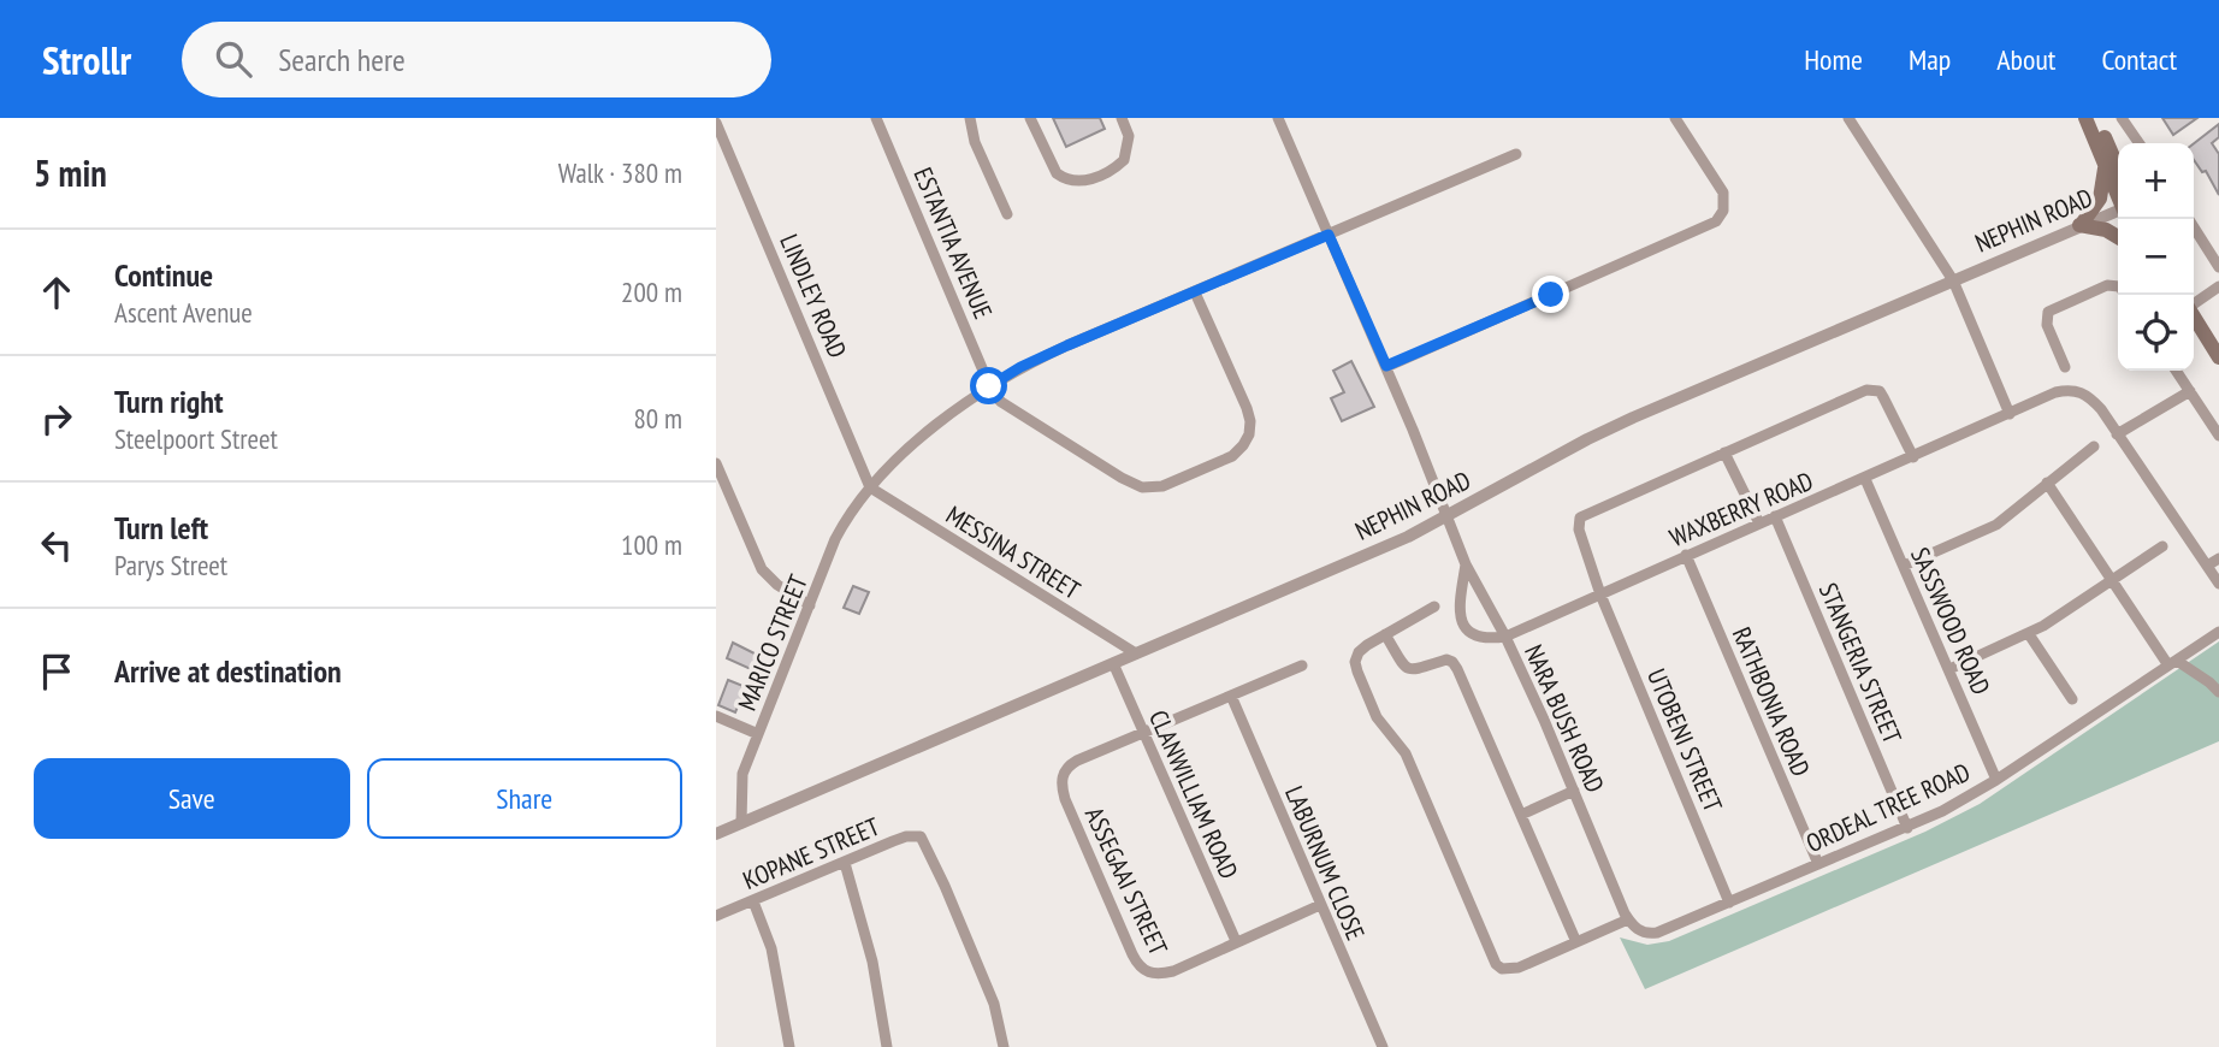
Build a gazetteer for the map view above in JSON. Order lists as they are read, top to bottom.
{
  "streets": {
    "street": [
      "NEPHIN ROAD",
      "ESTANTIA AVENUE",
      "LINDLEY ROAD",
      "WAXBERRY ROAD",
      "MESSINA STREET",
      "SASSWOOD ROAD",
      "MARICO STREET",
      "STANGERIA STREET",
      "RATHBONIA ROAD",
      "NARA BUSH ROAD",
      "UTOBENI STREET",
      "CLANWILLIAM ROAD",
      "ORDEAL TREE ROAD",
      "KOPANE STREET",
      "LABURNUM CLOSE",
      "ASSEGAAI STREET"
    ]
  },
  "crossings": [
    ["NEPHIN ROAD", "MESSINA STREET"],
    ["NEPHIN ROAD", "MARICO STREET"],
    ["NEPHIN ROAD", "NARA BUSH ROAD"],
    ["NEPHIN ROAD", "CLANWILLIAM ROAD"],
    ["ESTANTIA AVENUE", "MARICO STREET"],
    ["LINDLEY ROAD", "MESSINA STREET"],
    ["LINDLEY ROAD", "MARICO STREET"],
    ["WAXBERRY ROAD", "SASSWOOD ROAD"],
    ["WAXBERRY ROAD", "STANGERIA STREET"],
    ["WAXBERRY ROAD", "RATHBONIA ROAD"],
    ["WAXBERRY ROAD", "NARA BUSH ROAD"],
    ["WAXBERRY ROAD", "UTOBENI STREET"],
    ["MESSINA STREET", "MARICO STREET"],
    ["SASSWOOD ROAD", "ORDEAL TREE ROAD"],
    ["MARICO STREET", "NARA BUSH ROAD"],
    ["STANGERIA STREET", "ORDEAL TREE ROAD"],
    ["RATHBONIA ROAD", "ORDEAL TREE ROAD"],
    ["NARA BUSH ROAD", "ORDEAL TREE ROAD"],
    ["UTOBENI STREET", "ORDEAL TREE ROAD"],
    ["CLANWILLIAM ROAD", "ASSEGAAI STREET"]
  ],
  "page": {
    "header": "Strollr",
    "search": "Search here",
    "nav": [
      "Home",
      "Map",
      "About",
      "Contact"
    ],
    "heading": ["5 min", "Walk · 380 m"],
    "map_buttons": ["+", "−"],
    "list": [
      ["Continue", "Ascent Avenue", "200 m"],
      ["Turn right", "Steelpoort Street", "80 m"],
      ["Turn left", "Parys Street", "100 m"],
      "Arrive at destination"
    ],
    "buttons": ["Save", "Share"]
  }
}
